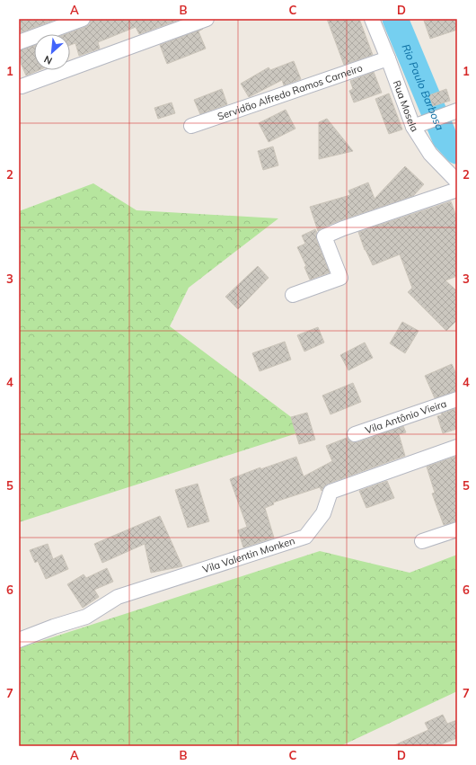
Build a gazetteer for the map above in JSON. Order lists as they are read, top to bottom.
{
  "streets": {
    "street": [
      "Servidão Alfredo Ramos Carneiro",
      "Rua Mosela",
      "Vila Antônio Vieira",
      "Vila Valentin Monken"
    ]
  },
  "crossings": [
    ["Servidão Alfredo Ramos Carneiro", "Rua Mosela"]
  ],
  "water": ["Rio Paulo Barbosa"],
  "north": "bottom left",
  "grid": {
    "columns": [
      "A",
      "B",
      "C",
      "D"
    ],
    "rows": [
      "1",
      "2",
      "3",
      "4",
      "5",
      "6",
      "7"
    ]
  }
}
